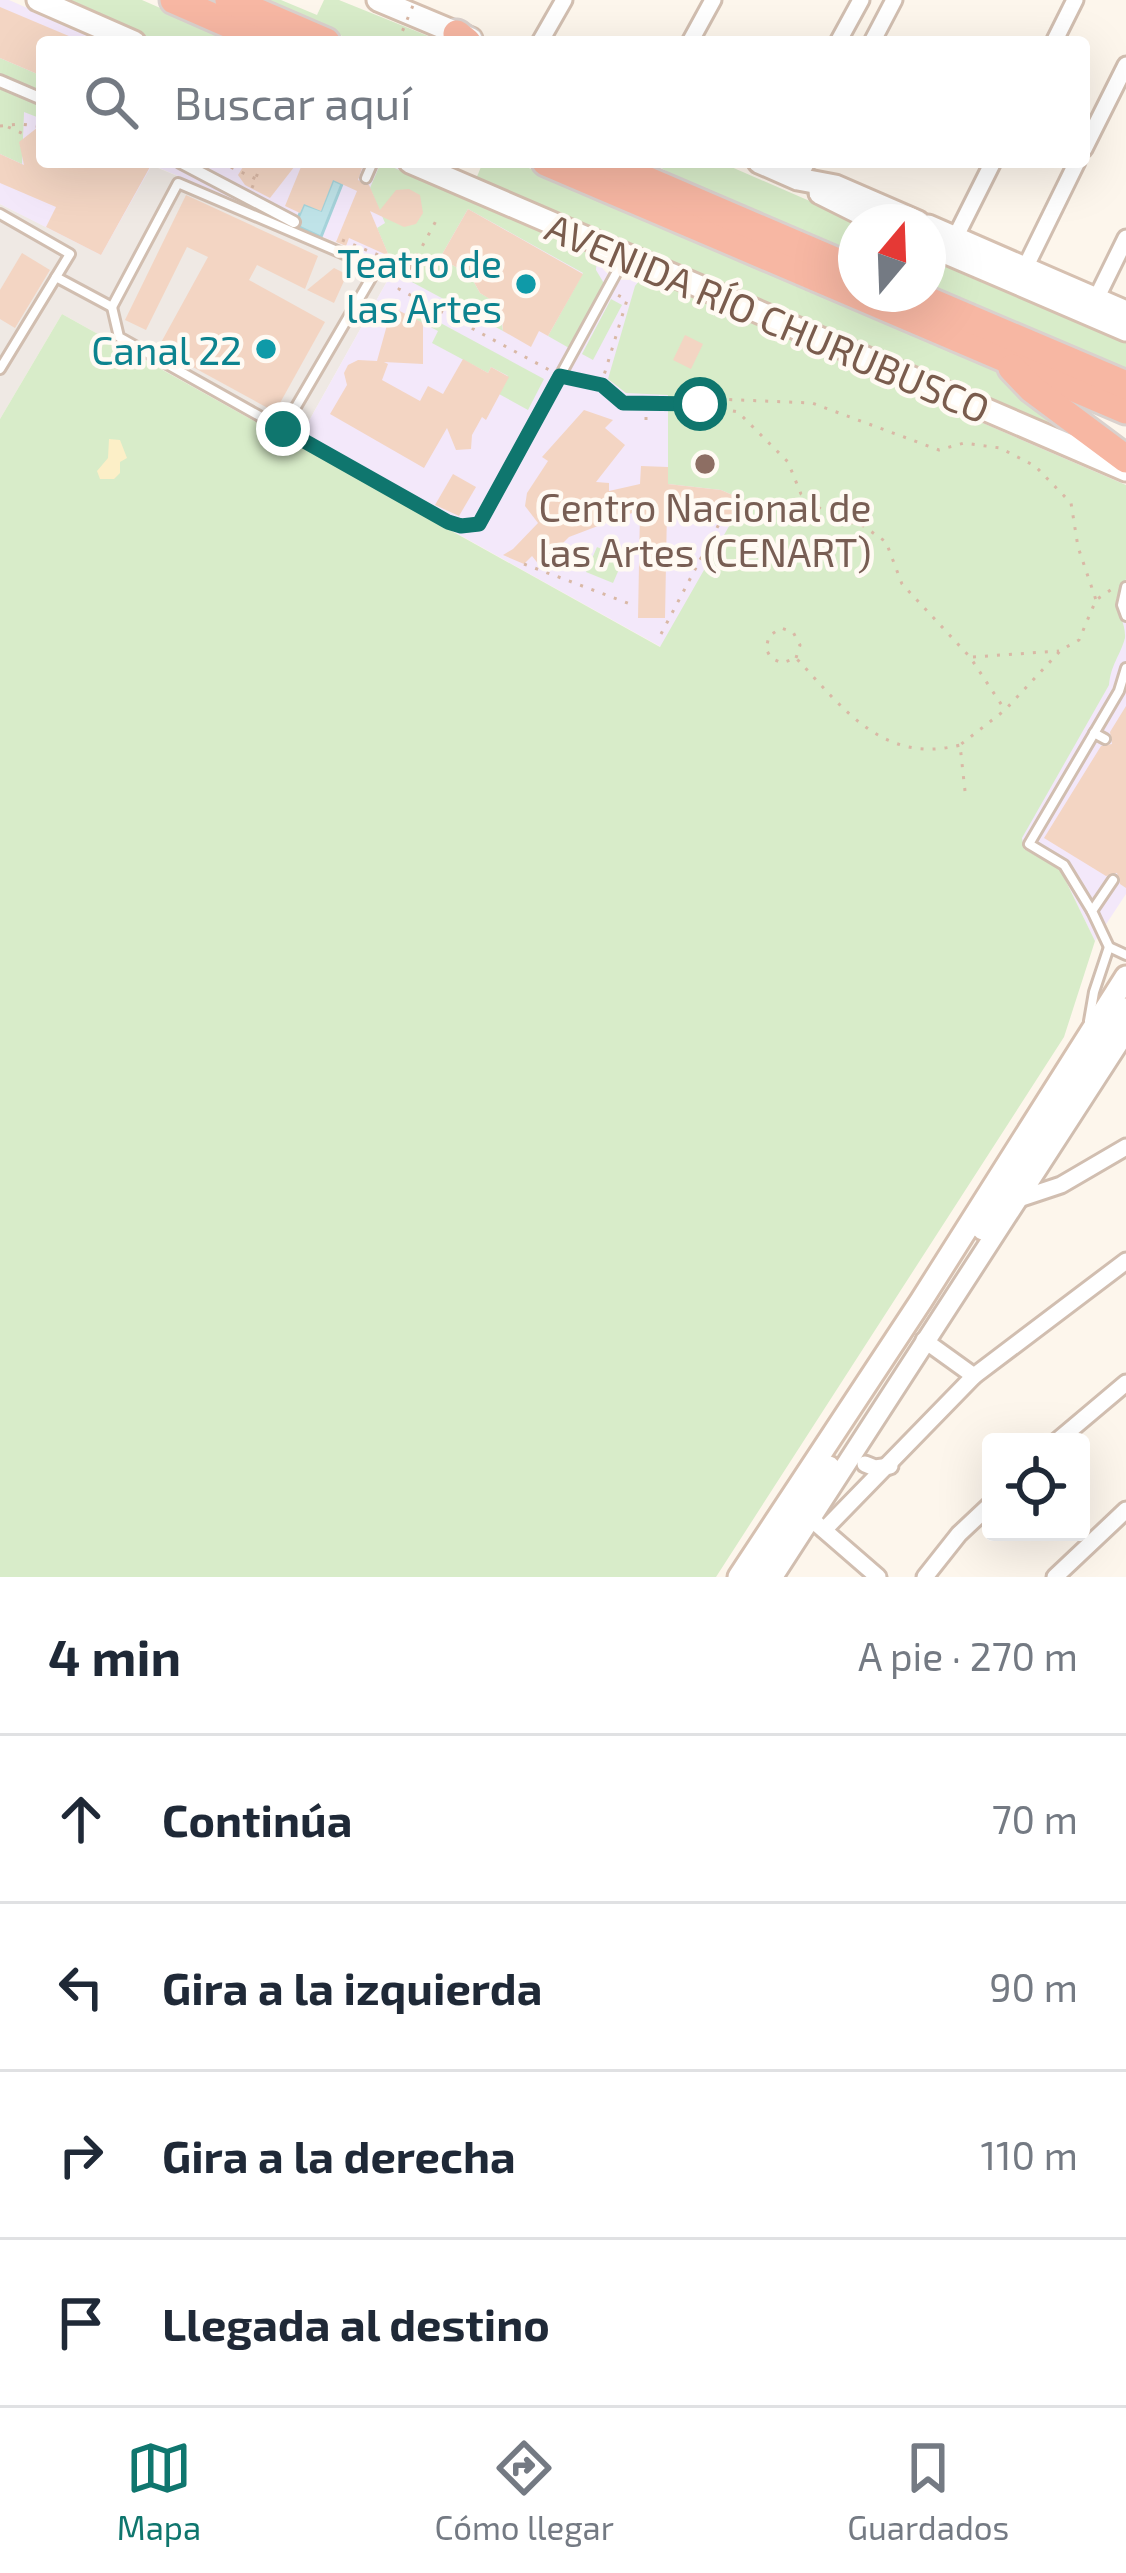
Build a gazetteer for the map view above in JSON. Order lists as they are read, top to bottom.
{
  "streets": {
    "main road": ["AVENIDA RÍO CHURUBUSCO"]
  },
  "places": ["Teatro de las Artes", "Canal 22", "Centro Nacional de las Artes (CENART)"],
  "north": "top",
  "page": {
    "search": "Buscar aquí",
    "heading": ["4 min", "A pie · 270 m"],
    "list": [
      ["Continúa", "70 m"],
      ["Gira a la izquierda", "90 m"],
      ["Gira a la derecha", "110 m"],
      "Llegada al destino"
    ],
    "nav": ["Mapa", "Cómo llegar", "Guardados"]
  }
}
